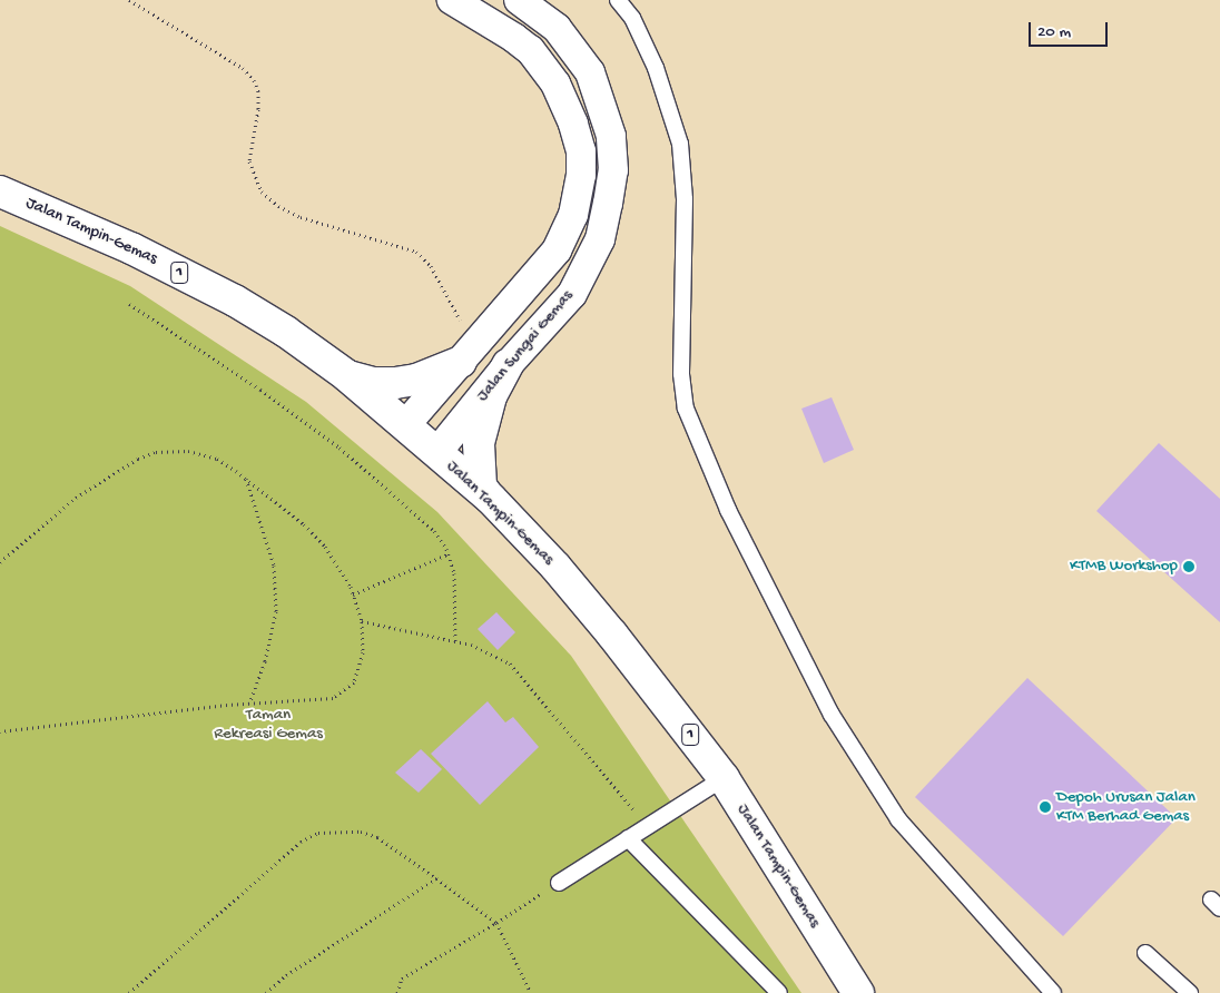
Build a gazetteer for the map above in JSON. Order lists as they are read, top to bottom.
{
  "streets": {
    "highway": ["Jalan Tampin-Gemas", "1"],
    "street": ["Jalan Sungai Gemas"]
  },
  "crossings": [
    ["Jalan Tampin-Gemas", "Jalan Sungai Gemas"]
  ],
  "parks": ["Taman Rekreasi Gemas"],
  "places": ["KTMB Workshop", "Depoh Urusan Jalan KTM Berhad Gemas"],
  "scale_bar": "20 m"
}
